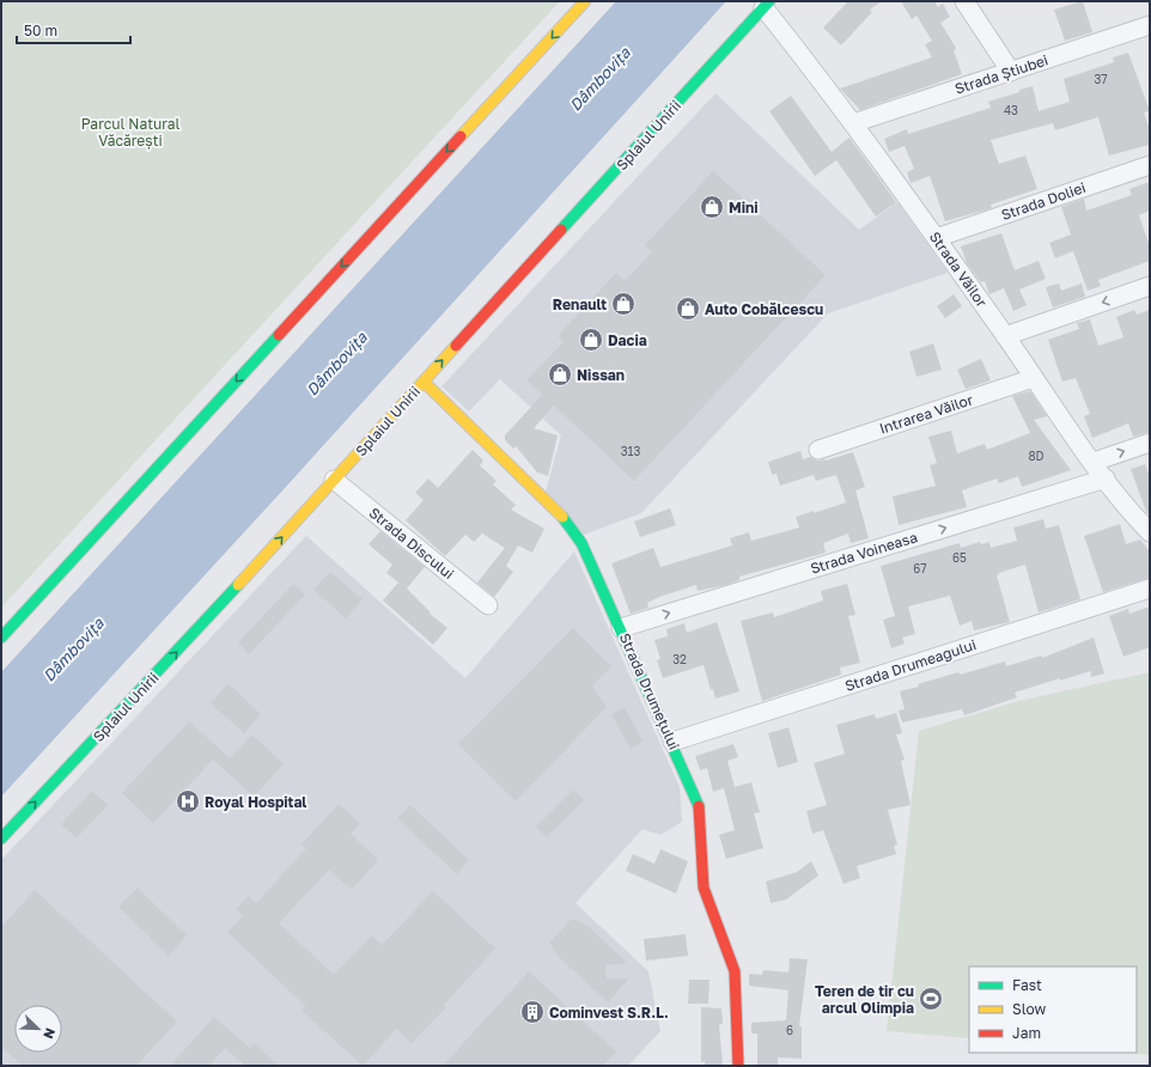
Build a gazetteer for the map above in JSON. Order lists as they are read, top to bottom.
{
  "streets": {
    "main road": ["Splaiul Unirii", "Strada Drumețului"],
    "street": [
      "Strada Știubei",
      "Strada Doliei",
      "Strada Văilor",
      "Intrarea Văilor",
      "Strada Discului",
      "Strada Voineasa",
      "Strada Drumeagului"
    ]
  },
  "crossings": [
    ["Strada Știubei", "Strada Văilor"],
    ["Splaiul Unirii", "Strada Văilor"],
    ["Splaiul Unirii", "Strada Discului"],
    ["Splaiul Unirii", "Strada Drumețului"],
    ["Strada Doliei", "Strada Văilor"],
    ["Strada Văilor", "Intrarea Văilor"],
    ["Strada Văilor", "Strada Voineasa"],
    ["Strada Voineasa", "Strada Drumețului"],
    ["Strada Drumeagului", "Strada Drumețului"]
  ],
  "one_way": ["Splaiul Unirii", "Strada Voineasa"],
  "water": ["Dâmbovița"],
  "parks": ["Parcul Natural Văcărești"],
  "places": {
    "shop": [
      "Mini",
      "Renault",
      "Auto Cobălcescu",
      "Dacia",
      "Nissan"
    ],
    "hospital": ["Royal Hospital"],
    "sports": ["Teren de tir cu arcul Olimpia"],
    "building": ["Cominvest S.R.L."]
  },
  "house_numbers": [
    "37",
    "43",
    "313",
    "8D",
    "65",
    "67",
    "32",
    "6"
  ],
  "legend": ["Fast", "Slow", "Jam"],
  "scale_bar": "50 m",
  "north": "bottom right"
}
